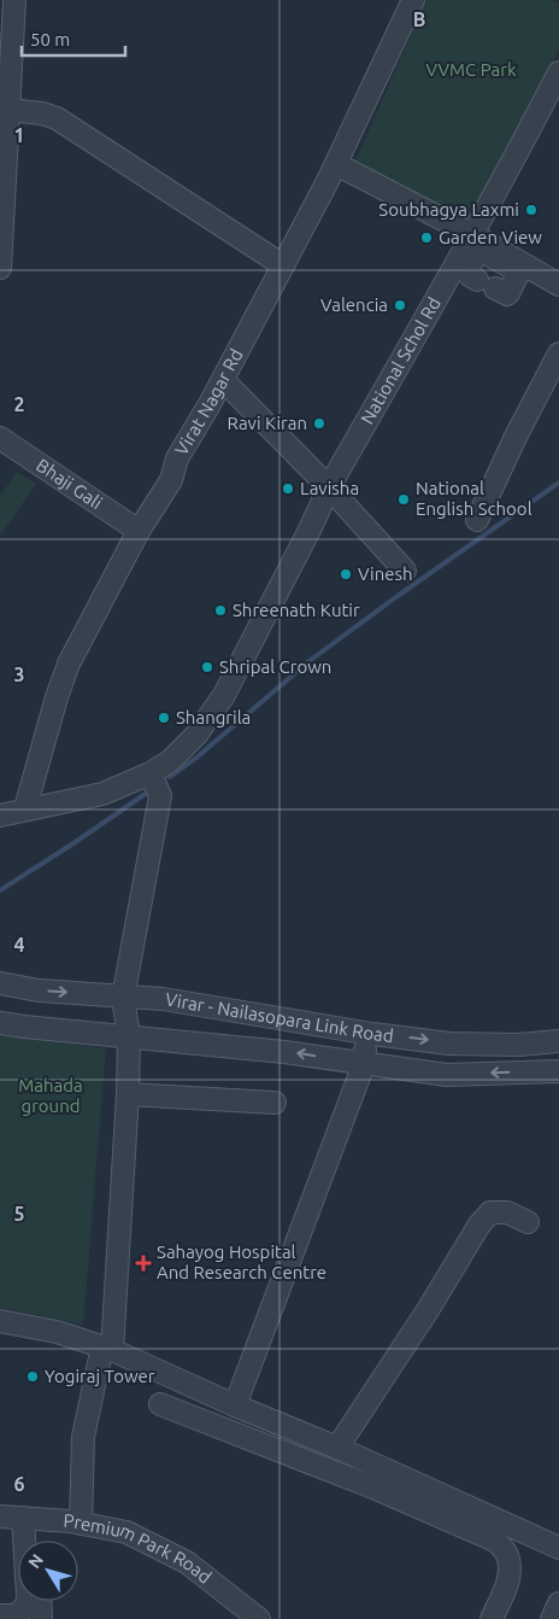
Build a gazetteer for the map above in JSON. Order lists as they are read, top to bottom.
{
  "streets": {
    "street": [
      "National Schol Rd",
      "Virat Nagar Rd",
      "Bhaji Gali",
      "Virar - Nailasopara Link Road",
      "Premium Park Road"
    ]
  },
  "parks": ["VVMC Park", "Mahada ground"],
  "places": {
    "other": [
      "Soubhagya Laxmi",
      "Garden View",
      "Valencia",
      "Ravi Kiran",
      "Lavisha",
      "National English School",
      "Vinesh",
      "Shreenath Kutir",
      "Shripal Crown",
      "Shangrila",
      "Yogiraj Tower"
    ],
    "health": ["Sahayog Hospital And Research Centre"]
  },
  "scale_bar": "50 m",
  "north": "top left",
  "grid": {
    "columns": ["B"],
    "rows": [
      "1",
      "2",
      "3",
      "4",
      "5",
      "6"
    ]
  }
}
